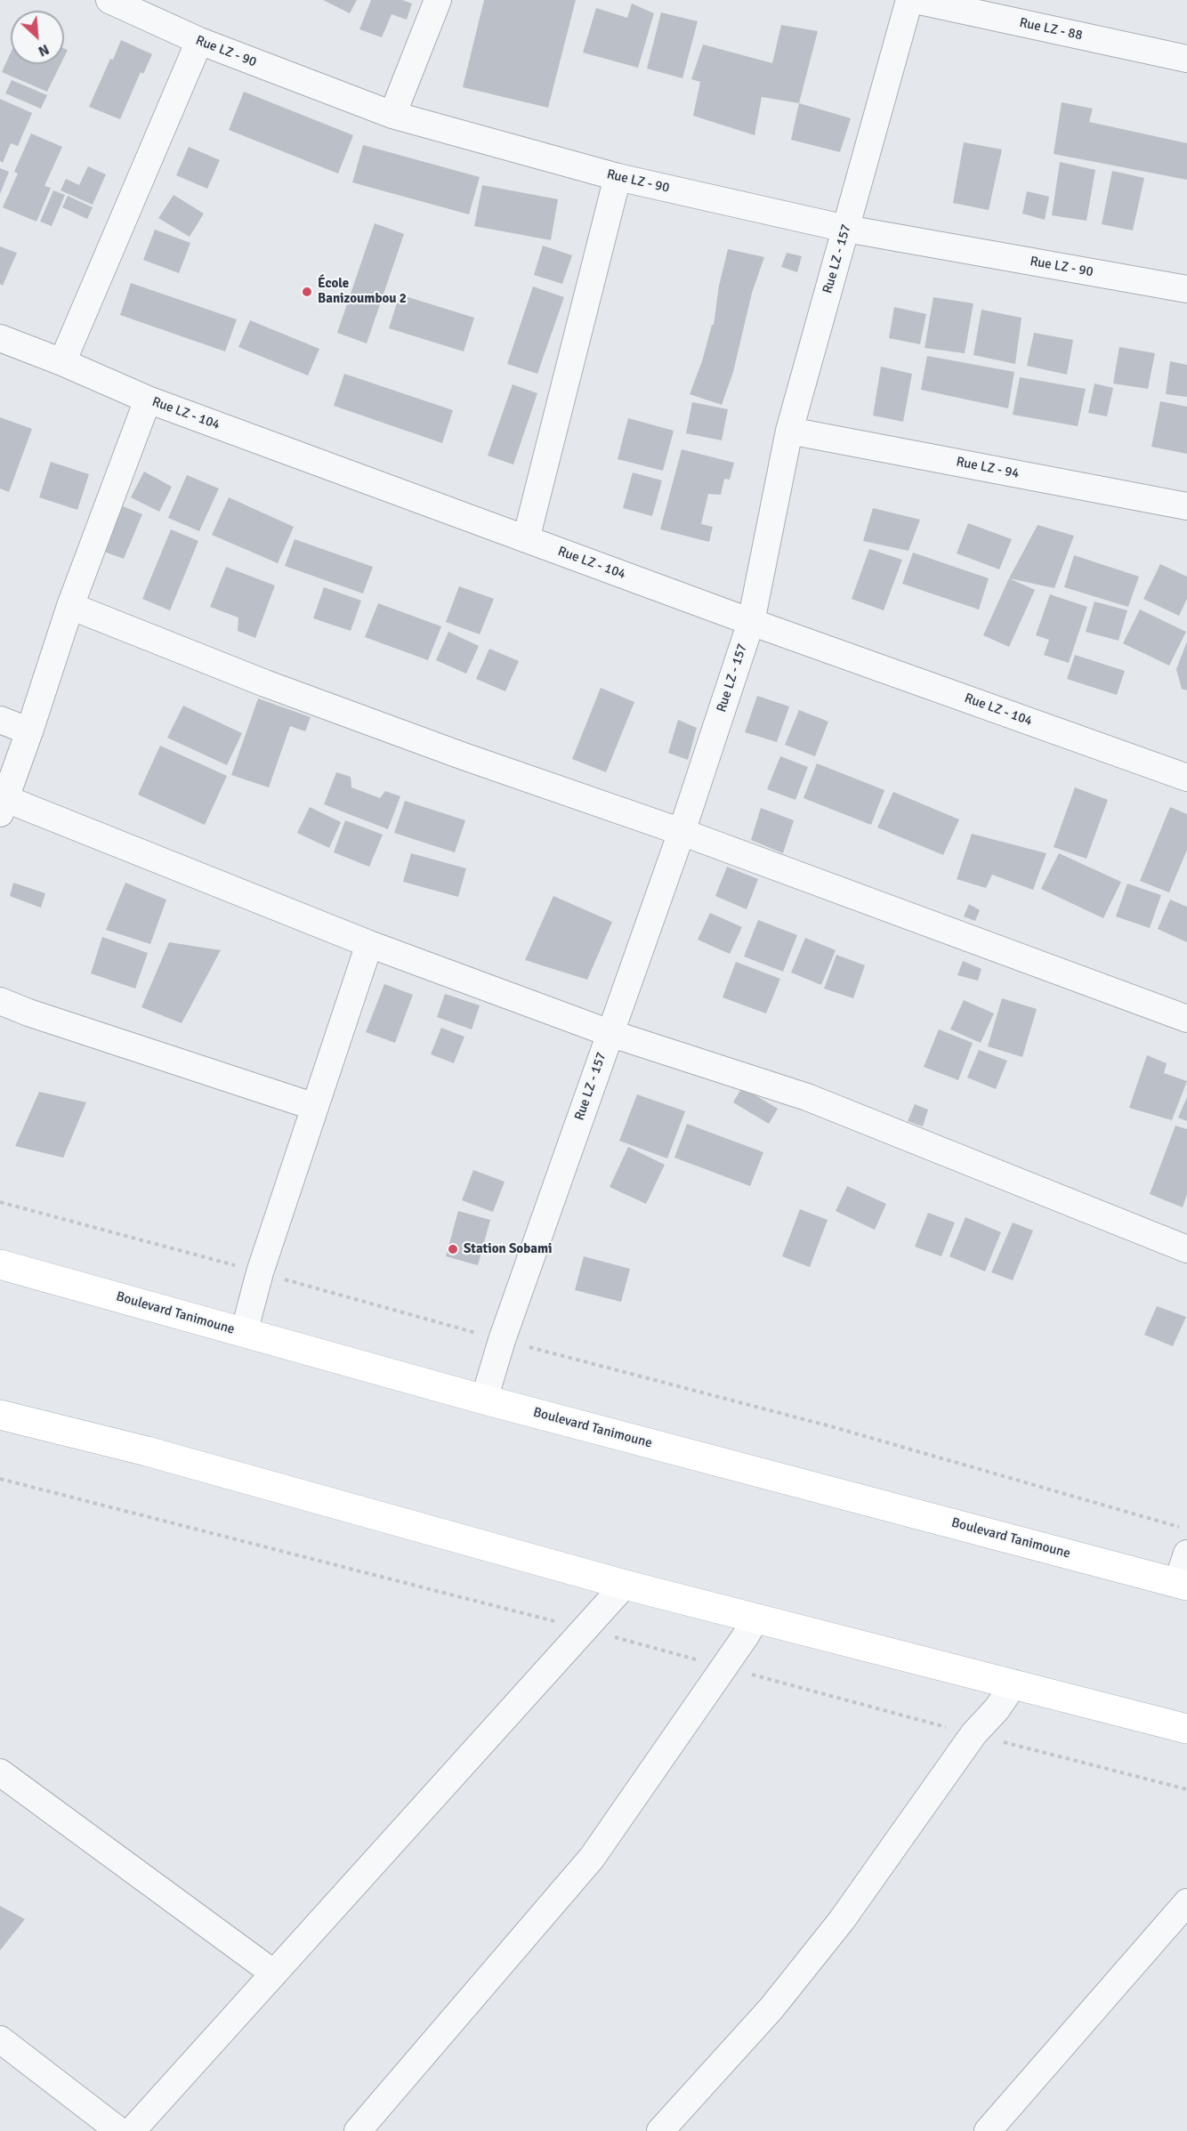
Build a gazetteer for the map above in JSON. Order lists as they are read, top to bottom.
{
  "streets": {
    "main road": ["Boulevard Tanimoune"],
    "street": [
      "Rue LZ - 88",
      "Rue LZ - 90",
      "Rue LZ - 157",
      "Rue LZ - 104",
      "Rue LZ - 94"
    ]
  },
  "crossings": [
    ["Rue LZ - 90", "Rue LZ - 157"],
    ["Rue LZ - 157", "Rue LZ - 104"],
    ["Rue LZ - 157", "Rue LZ - 94"],
    ["Rue LZ - 157", "Boulevard Tanimoune"]
  ],
  "places": ["École Banizoumbou 2", "Station Sobami"],
  "north": "bottom right"
}
